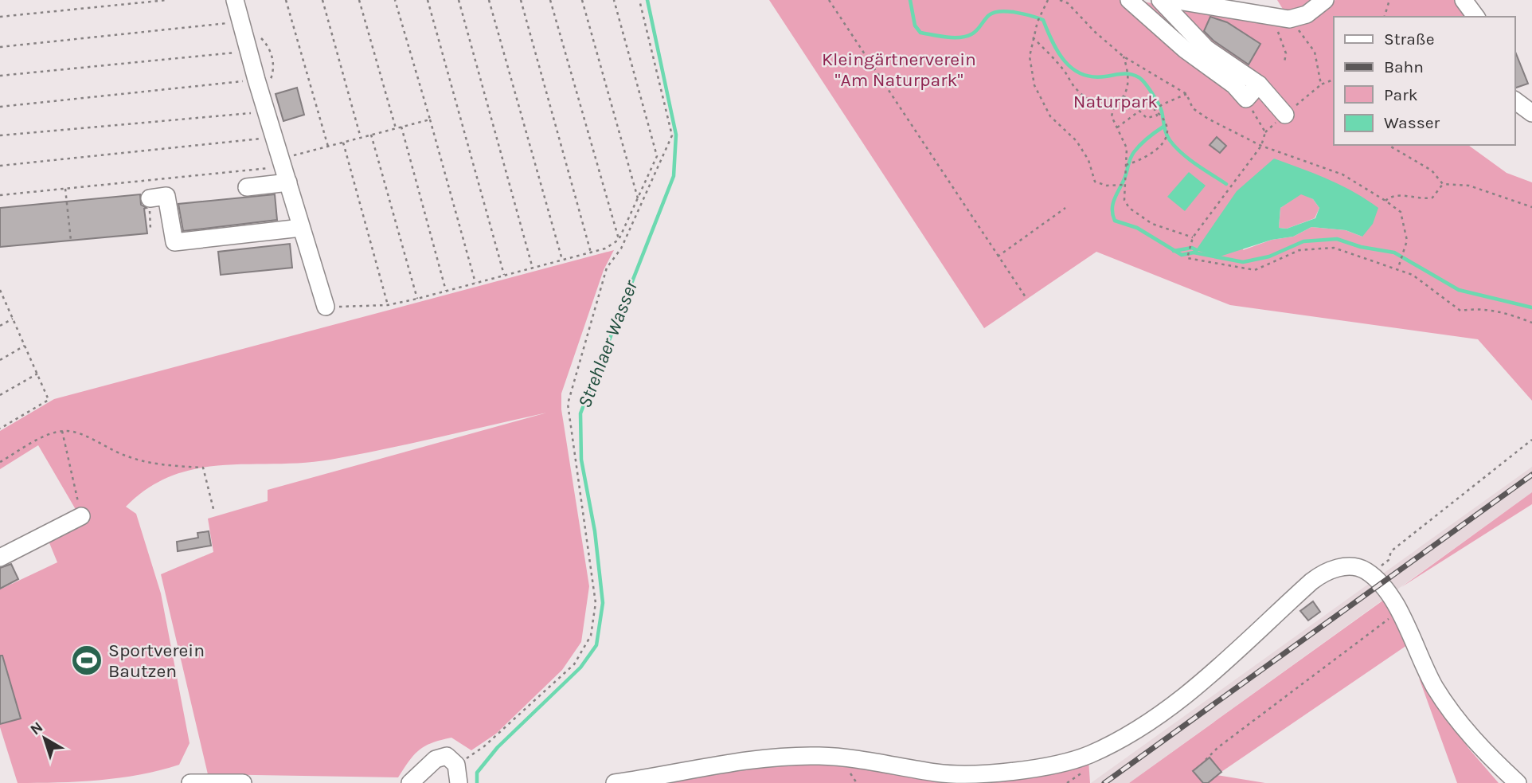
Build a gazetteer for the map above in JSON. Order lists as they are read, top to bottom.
{
  "water": ["Strehlaer Wasser"],
  "parks": ["Kleingärtnerverein \"Am Naturpark\"", "Naturpark"],
  "places": {
    "sports": ["Sportverein Bautzen"]
  },
  "legend": [
    "Straße",
    "Bahn",
    "Park",
    "Wasser"
  ],
  "north": "top left"
}
